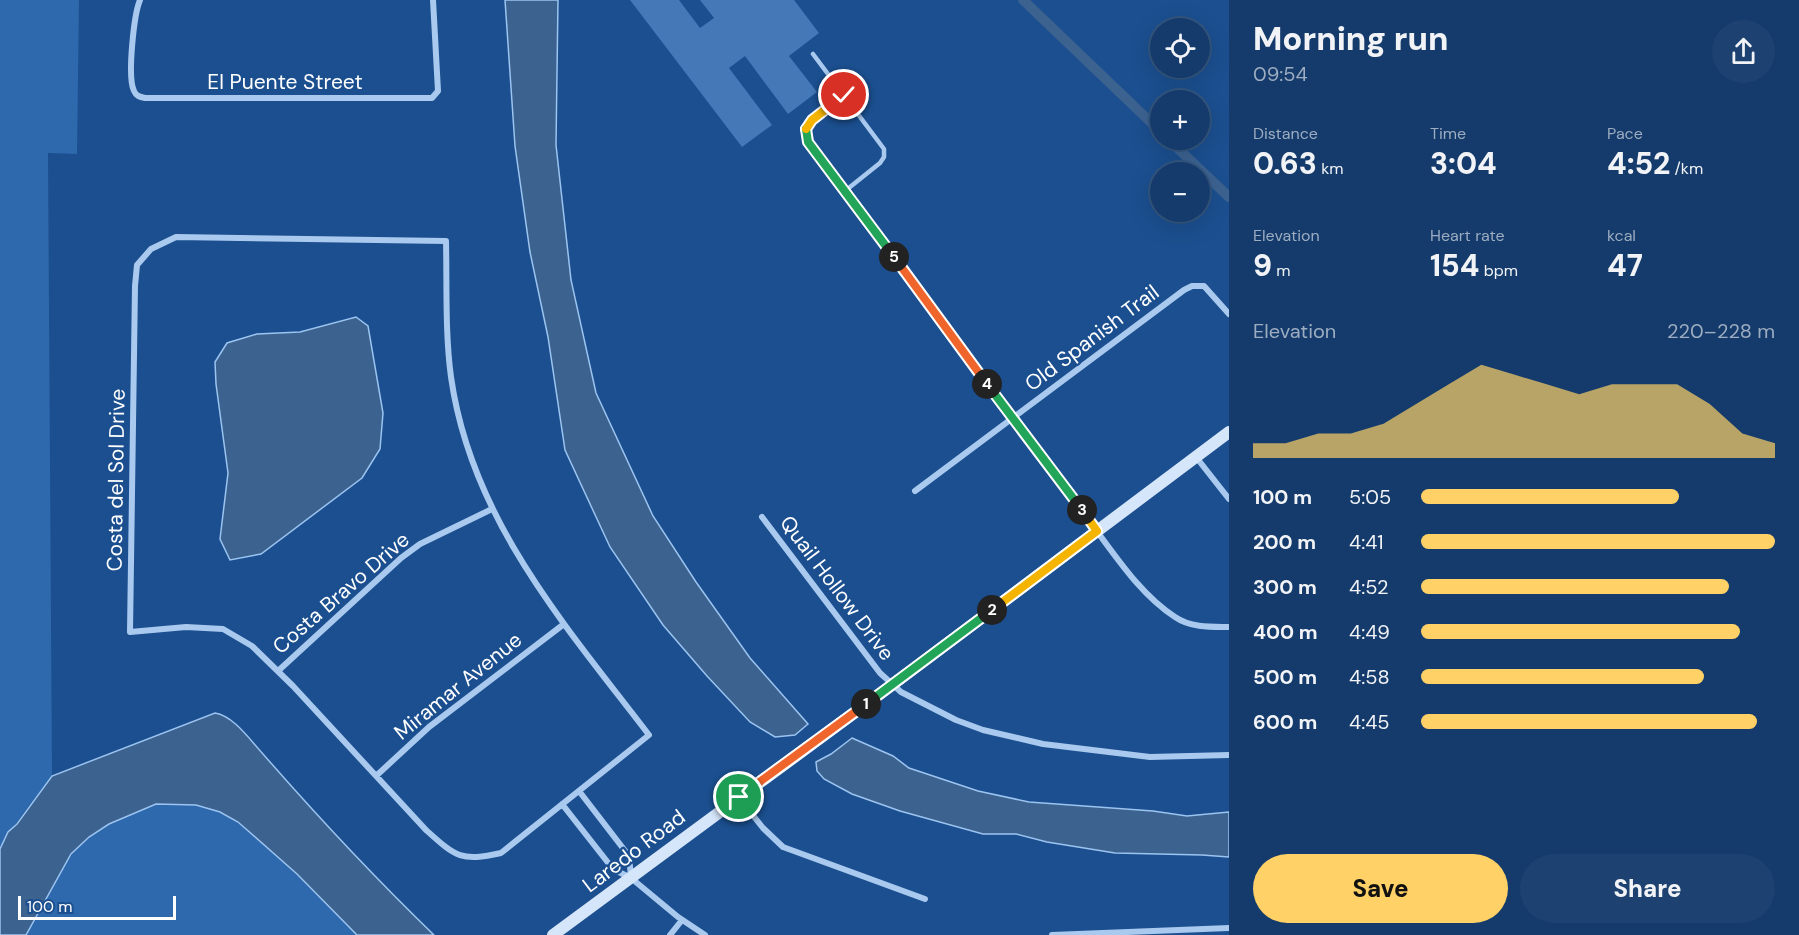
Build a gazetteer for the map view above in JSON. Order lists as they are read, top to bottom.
{
  "streets": {
    "street": [
      "El Puente Street",
      "Old Spanish Trail",
      "Costa del Sol Drive",
      "Quail Hollow Drive",
      "Costa Bravo Drive",
      "Miramar Avenue",
      "Laredo Road"
    ]
  },
  "crossings": [
    ["Costa del Sol Drive", "Costa Bravo Drive"],
    ["Costa del Sol Drive", "Miramar Avenue"],
    ["Quail Hollow Drive", "Laredo Road"]
  ],
  "scale_bar": "100 m",
  "page": {
    "heading": ["Morning run", "09:54"],
    "map_buttons": ["+", "−"],
    "stats": [
      ["Distance", "0.63 km"],
      ["Time", "3:04"],
      ["Pace", "4:52 /km"],
      ["Elevation", "9 m"],
      ["Heart rate", "154 bpm"],
      ["kcal", "47"]
    ],
    "pins": [
      "5",
      "4",
      "3",
      "2",
      "1"
    ],
    "chart": ["Elevation", "220–228 m"],
    "list": [
      {
        "name": "100 m",
        "note": "5:05"
      },
      {
        "name": "200 m",
        "note": "4:41"
      },
      {
        "name": "300 m",
        "note": "4:52"
      },
      {
        "name": "400 m",
        "note": "4:49"
      },
      {
        "name": "500 m",
        "note": "4:58"
      },
      {
        "name": "600 m",
        "note": "4:45"
      }
    ],
    "buttons": ["Save", "Share"],
    "scale": "100 m"
  }
}
